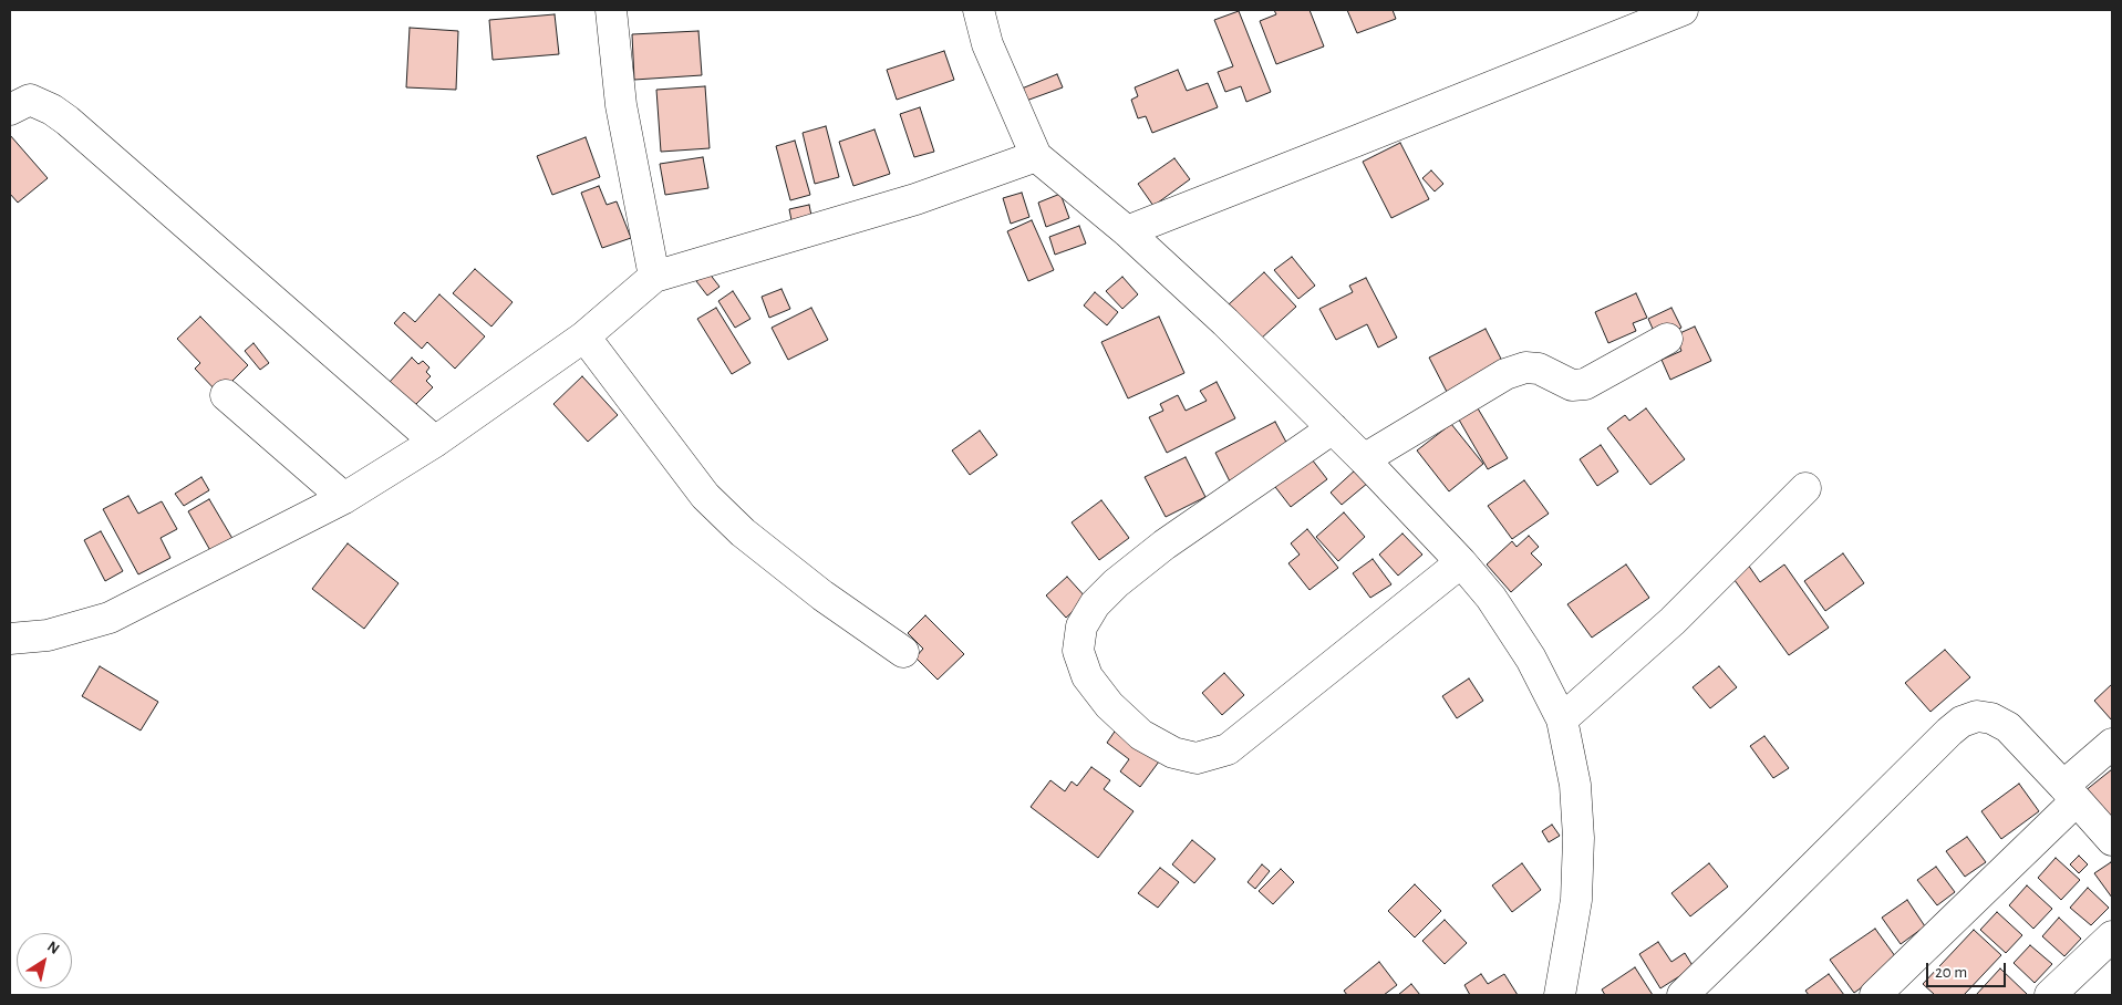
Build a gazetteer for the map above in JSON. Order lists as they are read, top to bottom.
{
  "scale_bar": "20 m",
  "north": "top right"
}
